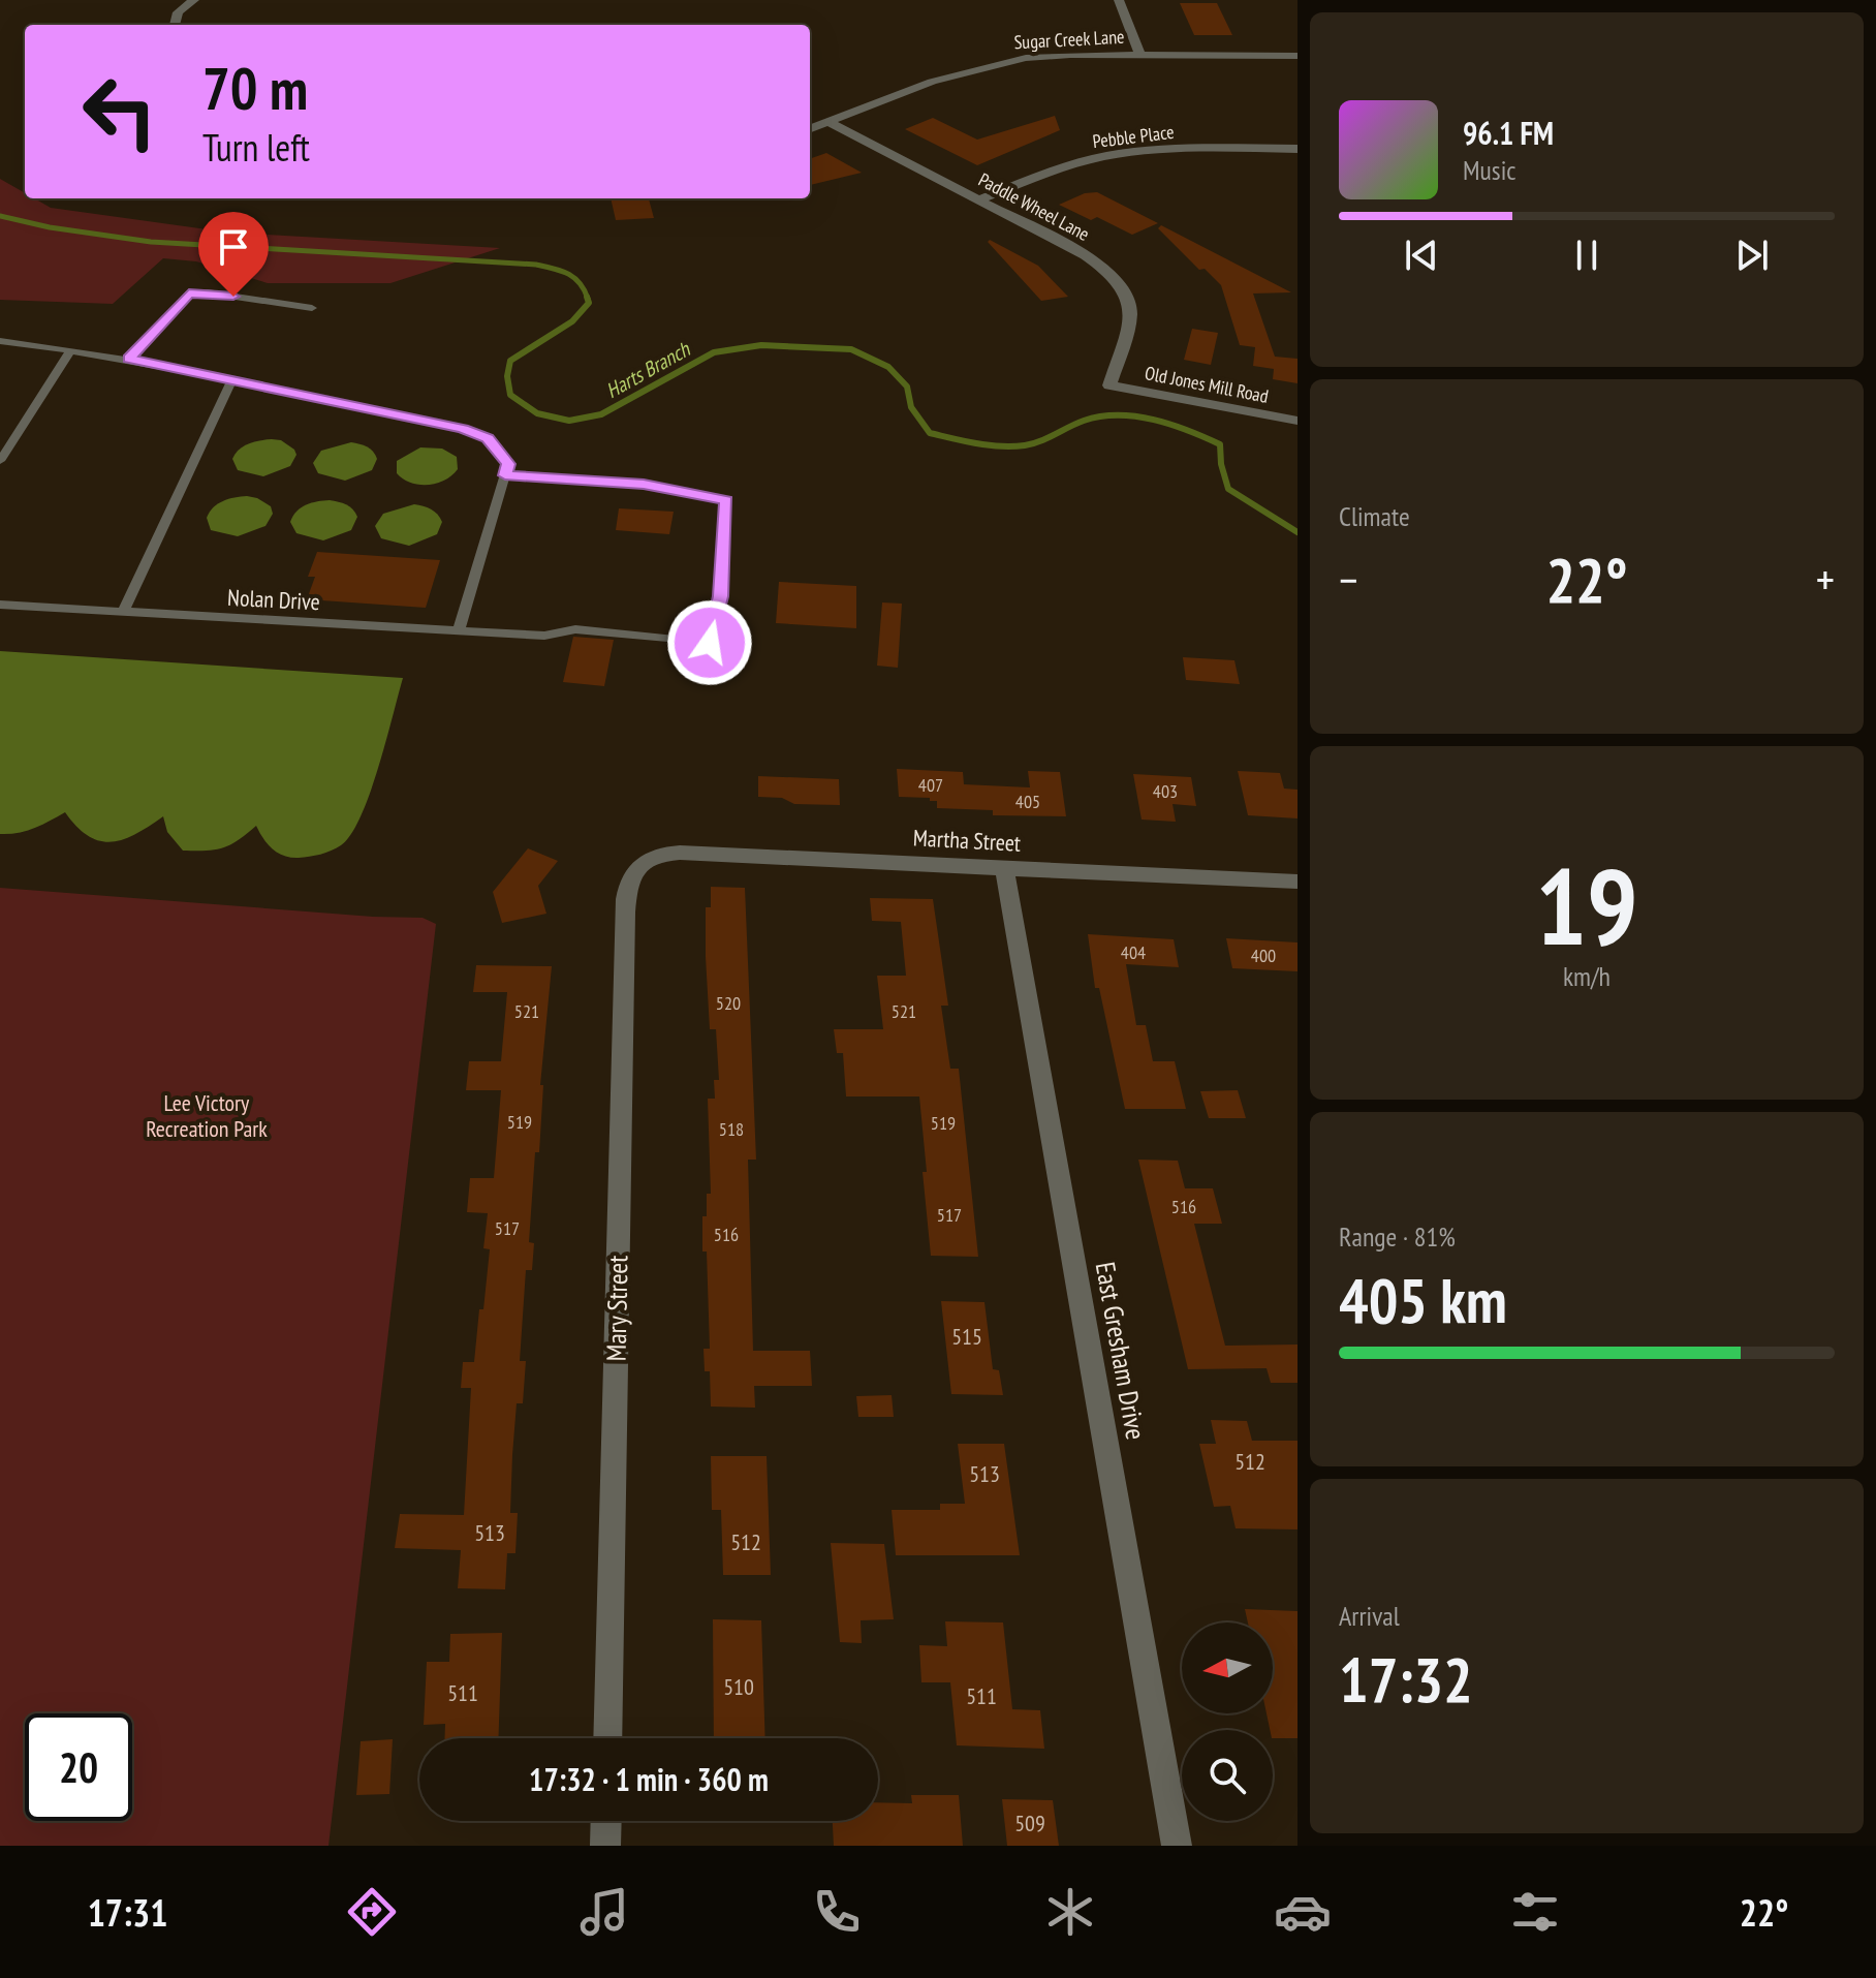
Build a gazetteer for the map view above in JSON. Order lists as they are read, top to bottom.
{
  "streets": {
    "street": [
      "Sugar Creek Lane",
      "Pebble Place",
      "Paddle Wheel Lane",
      "Old Jones Mill Road",
      "Martha Street",
      "Mary Street",
      "East Gresham Drive"
    ],
    "lane": ["Nolan Drive"]
  },
  "crossings": [
    ["Sugar Creek Lane", "Paddle Wheel Lane"],
    ["Pebble Place", "Paddle Wheel Lane"],
    ["Paddle Wheel Lane", "Old Jones Mill Road"],
    ["Martha Street", "Mary Street"],
    ["Martha Street", "East Gresham Drive"]
  ],
  "water": ["Harts Branch"],
  "parks": ["Lee Victory Recreation Park"],
  "house_numbers": [
    "407",
    "403",
    "405",
    "404",
    "400",
    "520",
    "521",
    "521",
    "519",
    "519",
    "518",
    "516",
    "517",
    "517",
    "516",
    "515",
    "512",
    "513",
    "513",
    "512",
    "510",
    "511",
    "511",
    "509"
  ],
  "north": "left",
  "page": {
    "turn": ["70 m", "Turn left"],
    "song": ["96.1 FM", "Music"],
    "tile": [
      "Climate",
      ["19", "km/h"],
      ["Range · 81%", "405 km"],
      ["Arrival", "17:32"]
    ],
    "heat": ["−", "22°", "+"],
    "limit": "20",
    "trip": "17:32 · 1 min · 360 m",
    "tabs": ["17:31", "22°"]
  }
}
